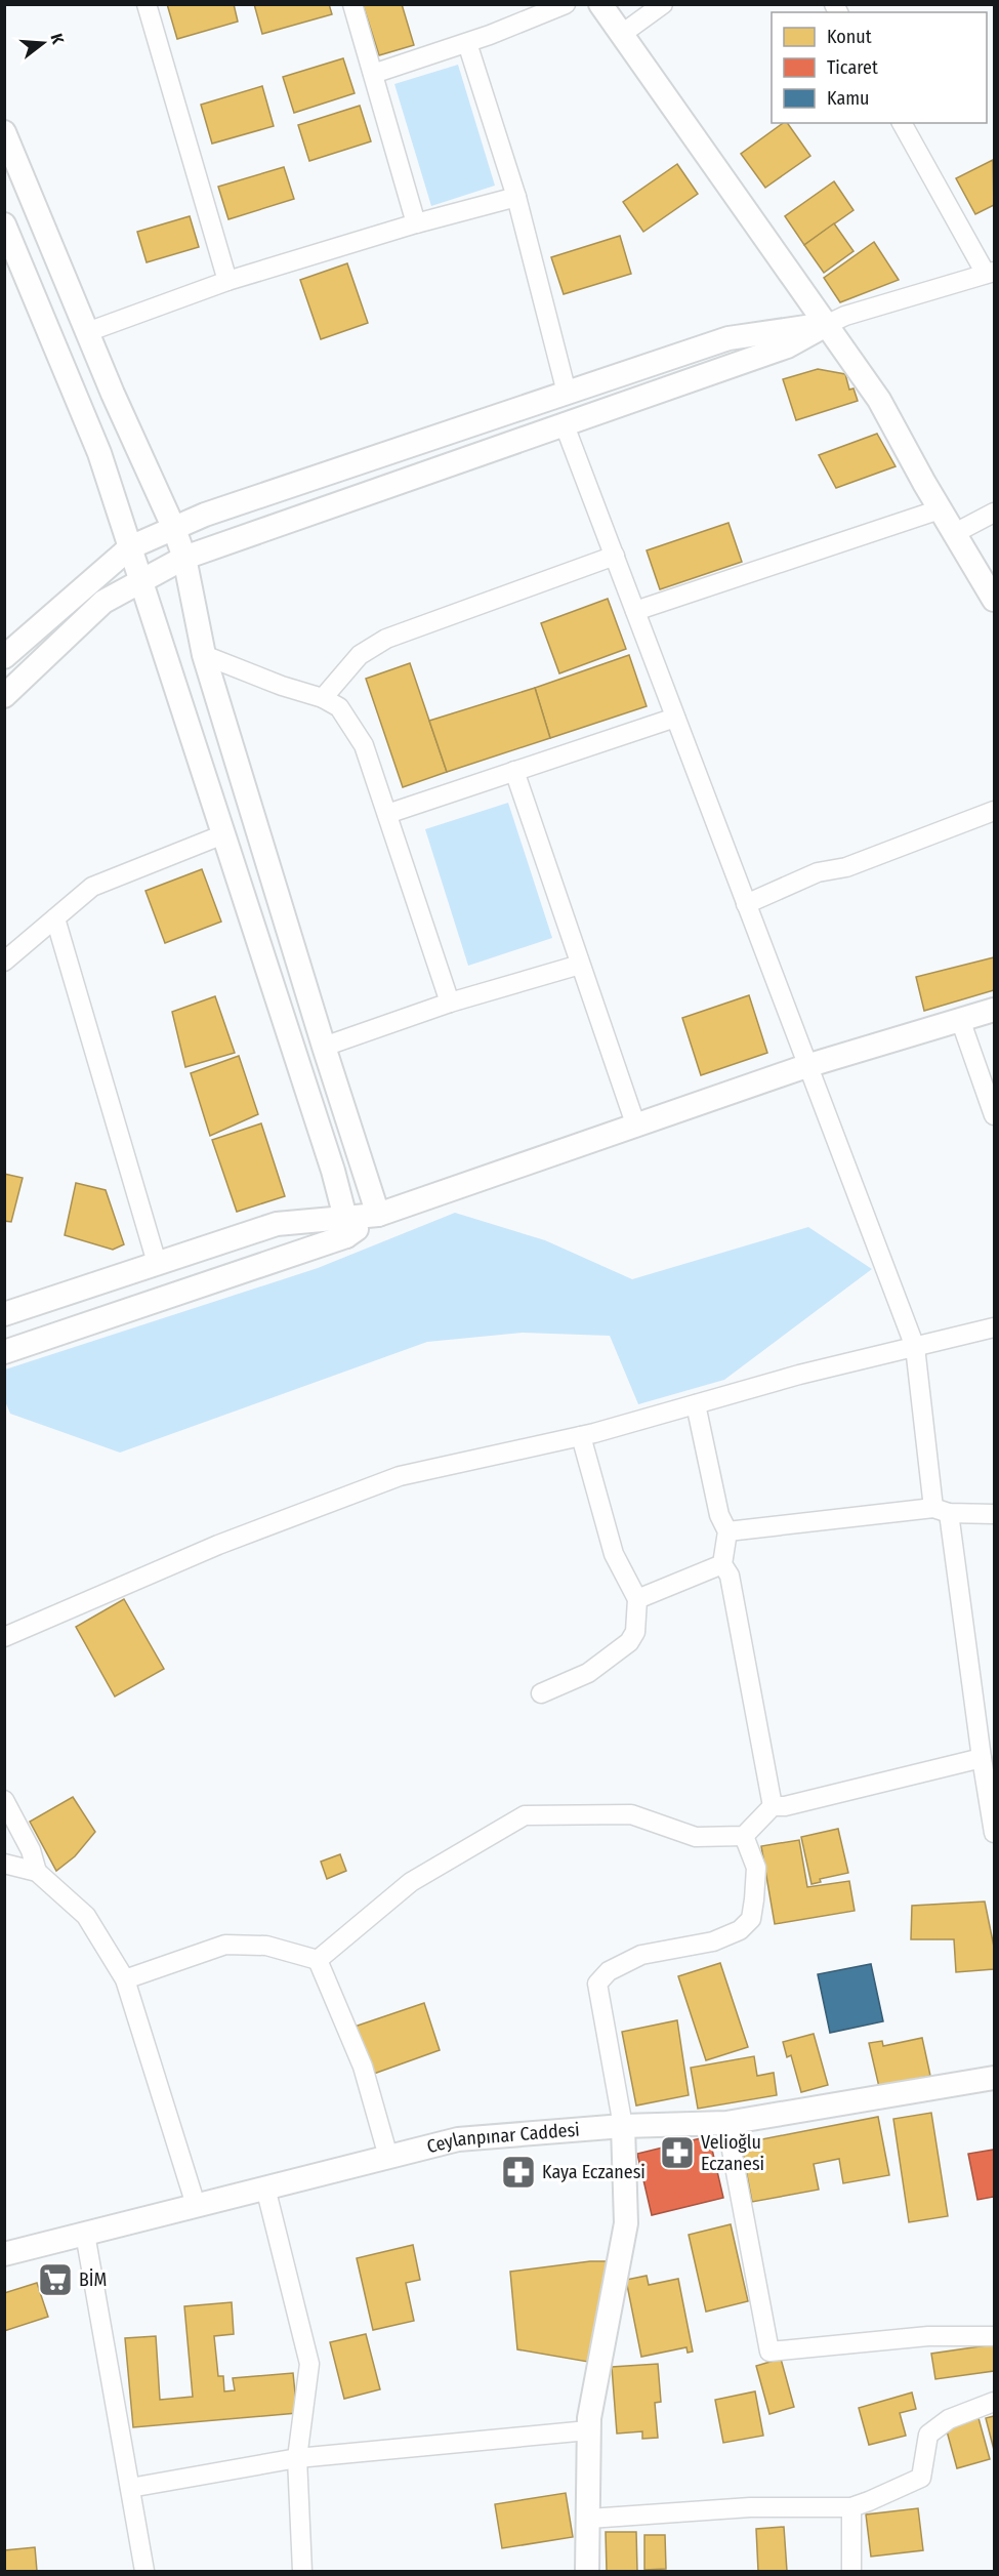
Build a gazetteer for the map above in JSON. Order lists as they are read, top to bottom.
{
  "streets": {
    "street": ["Ceylanpınar Caddesi"]
  },
  "places": {
    "pharmacy": ["Velioğlu Eczanesi", "Kaya Eczanesi"],
    "supermarket": ["BİM"]
  },
  "legend": ["Konut", "Ticaret", "Kamu"],
  "north": "right"
}
